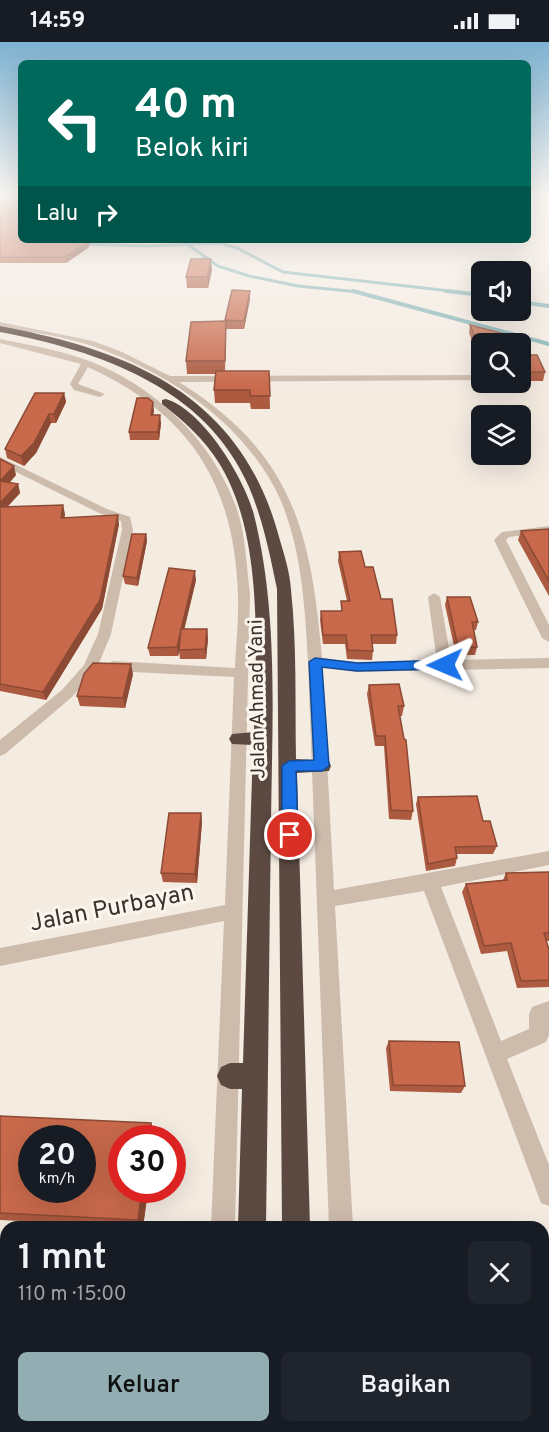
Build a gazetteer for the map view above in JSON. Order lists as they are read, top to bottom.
{
  "streets": {
    "highway": ["Jalan Ahmad Yani"],
    "street": ["Jalan Purbayan"]
  },
  "page": {
    "status": "14:59",
    "turn": ["40 m", "Belok kiri"],
    "then": "Lalu",
    "speed": "20 km/h",
    "limit": "30",
    "heading": ["1 mnt", "110 m · 15:00"],
    "buttons": ["Keluar", "Bagikan"]
  }
}
